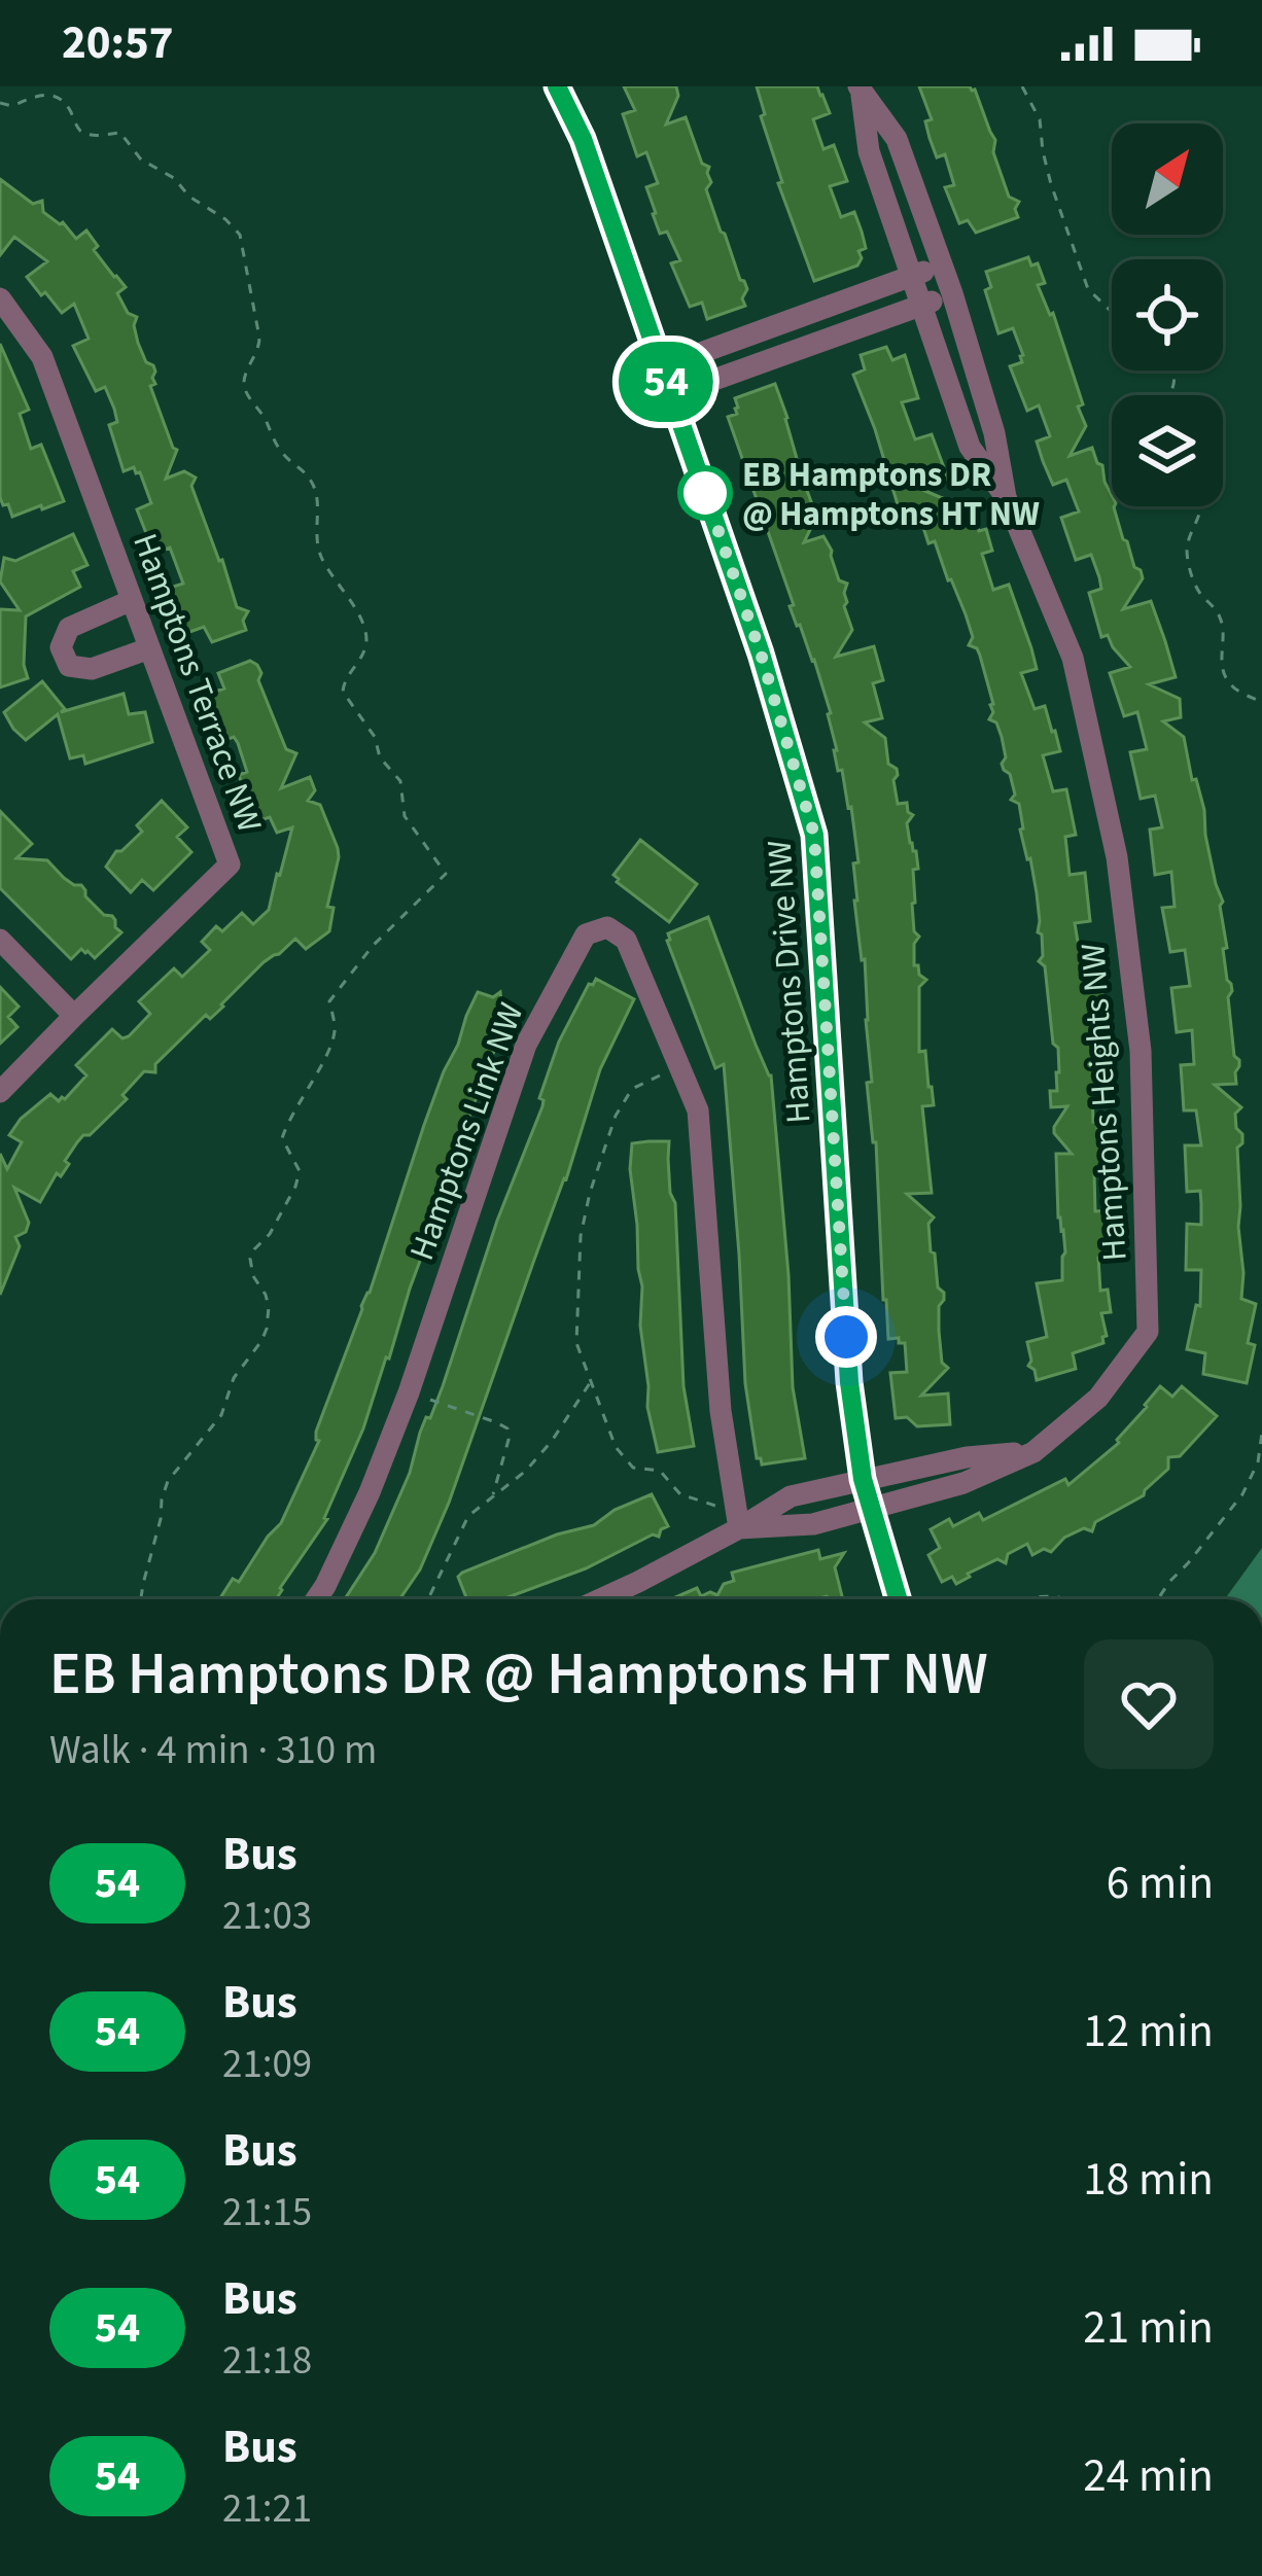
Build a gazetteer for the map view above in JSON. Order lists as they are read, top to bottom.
{
  "streets": {
    "street": [
      "Hamptons Terrace NW",
      "Hamptons Drive NW",
      "Hamptons Heights NW",
      "Hamptons Link NW"
    ]
  },
  "crossings": [
    ["Hamptons Drive NW", "Hamptons Heights NW"]
  ],
  "places": ["EB Hamptons DR @ Hamptons HT NW"],
  "lines": ["bus line 54"],
  "north": "top right",
  "page": {
    "status": "20:57",
    "on_map": "54",
    "heading": ["EB Hamptons DR @ Hamptons HT NW", "Walk · 4 min · 310 m"],
    "list": [
      {
        "mark": "54",
        "name": "Bus",
        "note": "21:03",
        "value": "6 min"
      },
      {
        "mark": "54",
        "name": "Bus",
        "note": "21:09",
        "value": "12 min"
      },
      {
        "mark": "54",
        "name": "Bus",
        "note": "21:15",
        "value": "18 min"
      },
      {
        "mark": "54",
        "name": "Bus",
        "note": "21:18",
        "value": "21 min"
      },
      {
        "mark": "54",
        "name": "Bus",
        "note": "21:21",
        "value": "24 min"
      }
    ]
  }
}
